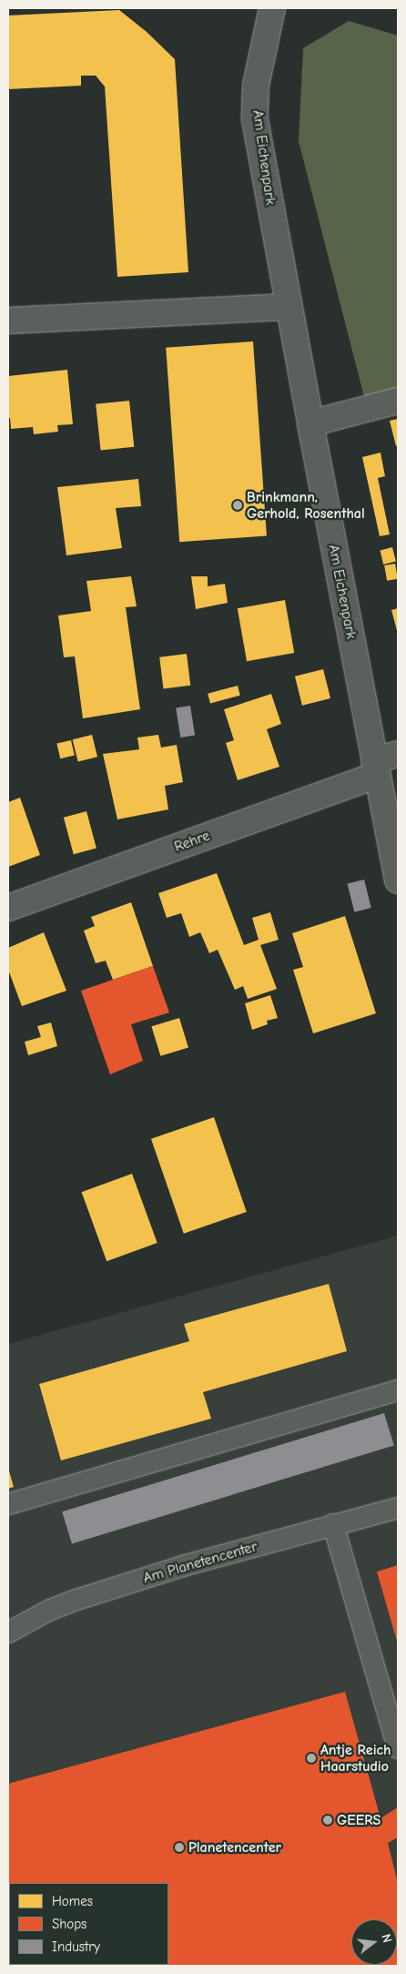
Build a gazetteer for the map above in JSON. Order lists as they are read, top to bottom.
{
  "streets": {
    "street": ["Am Eichenpark", "Rehre"],
    "lane": ["Am Planetencenter"]
  },
  "crossings": [
    ["Am Eichenpark", "Rehre"]
  ],
  "places": [
    "Brinkmann, Gerhold, Rosenthal",
    "Antje Reich Haarstudio",
    "GEERS",
    "Planetencenter"
  ],
  "legend": ["Homes", "Shops", "Industry"],
  "north": "right"
}
